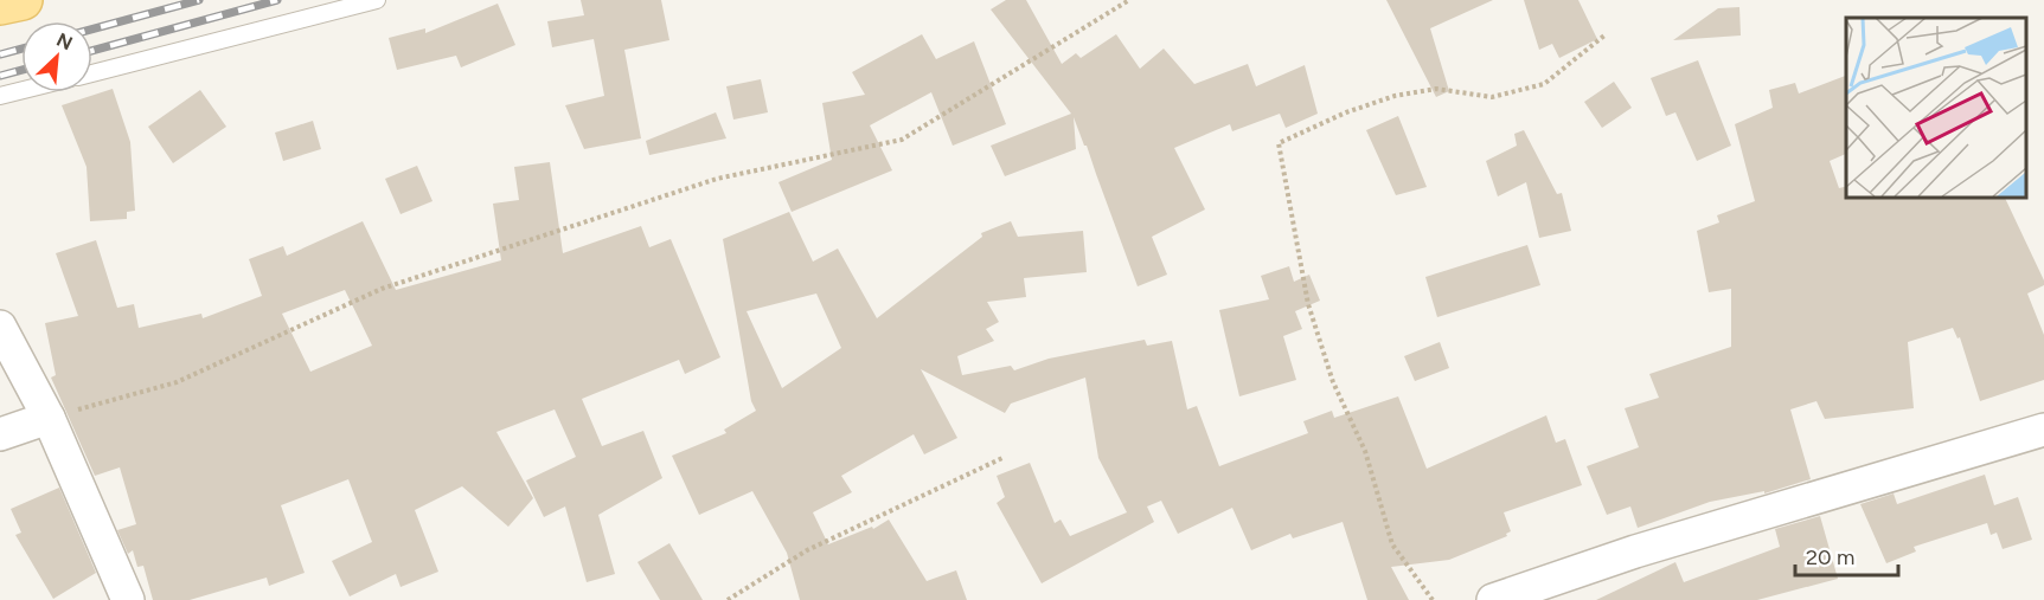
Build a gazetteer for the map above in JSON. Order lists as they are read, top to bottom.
{
  "scale_bar": "20 m",
  "north": "top right"
}
